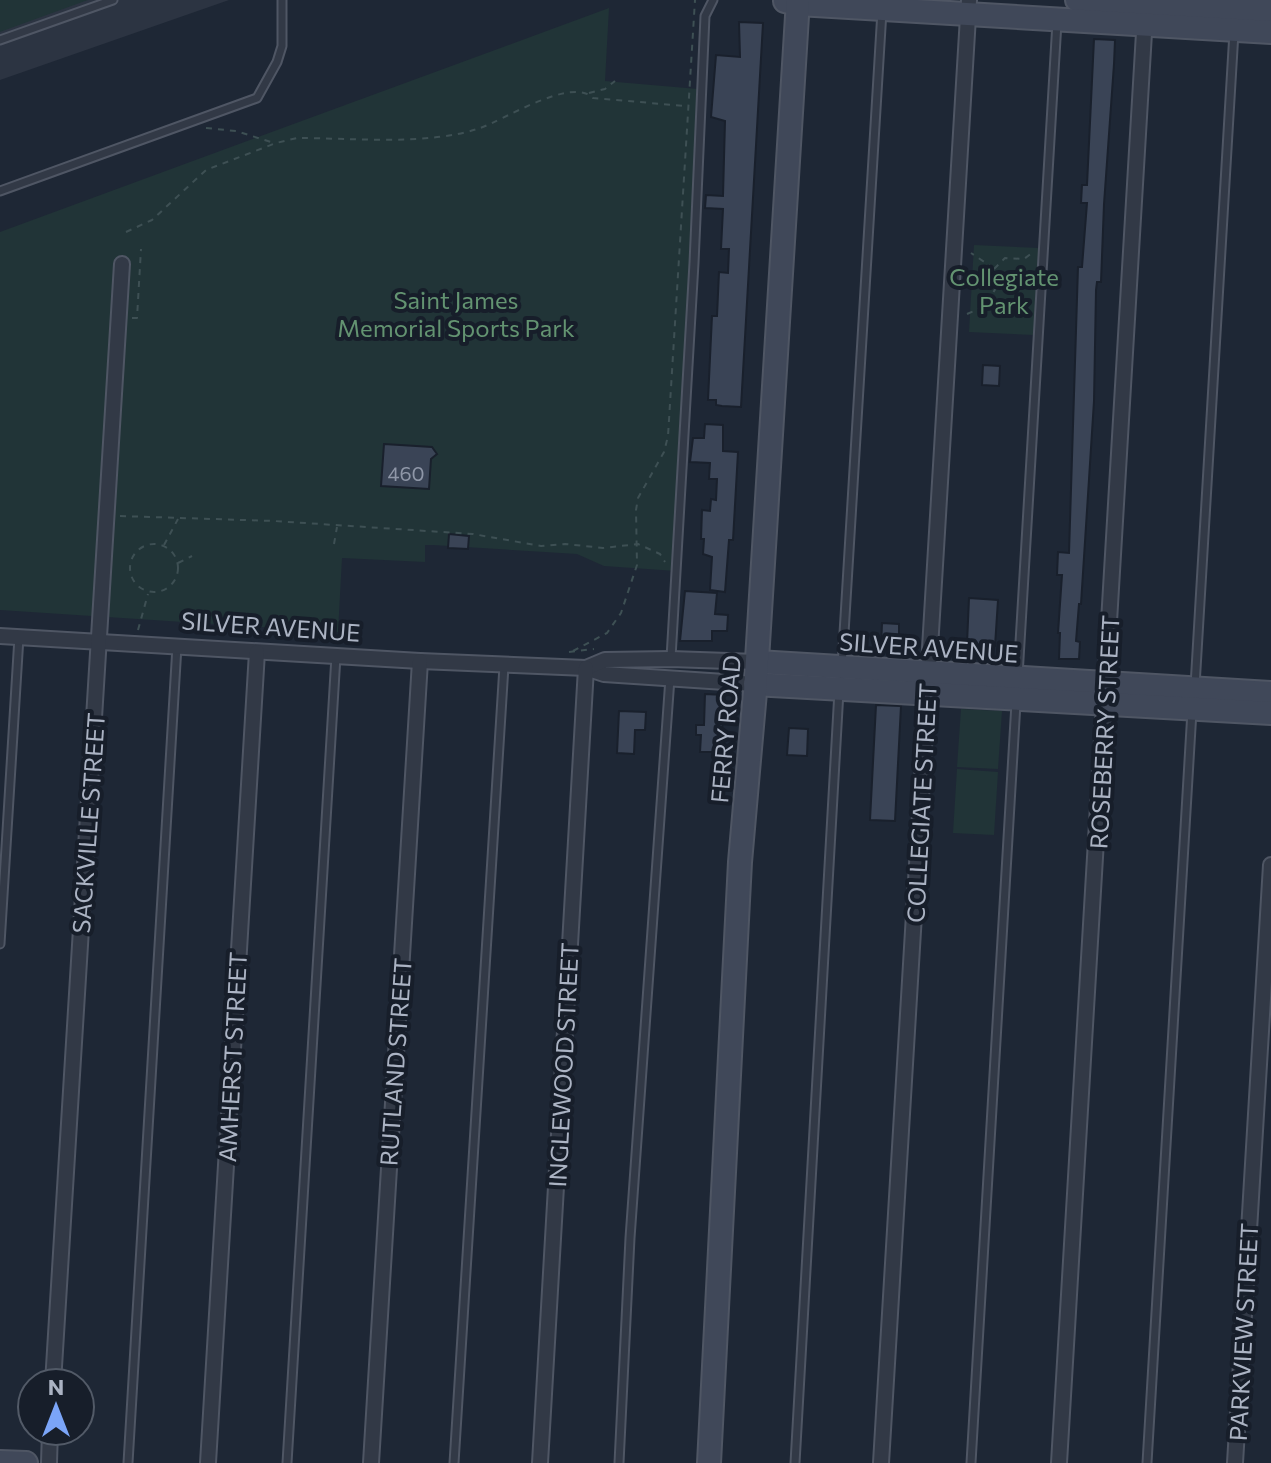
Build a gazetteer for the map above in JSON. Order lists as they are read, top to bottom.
{
  "streets": {
    "main road": ["SILVER AVENUE", "FERRY ROAD"],
    "street": [
      "ROSEBERRY STREET",
      "COLLEGIATE STREET",
      "SACKVILLE STREET",
      "AMHERST STREET",
      "RUTLAND STREET",
      "INGLEWOOD STREET",
      "PARKVIEW STREET"
    ]
  },
  "crossings": [
    ["SILVER AVENUE", "FERRY ROAD"],
    ["SILVER AVENUE", "ROSEBERRY STREET"],
    ["SILVER AVENUE", "COLLEGIATE STREET"],
    ["SILVER AVENUE", "SACKVILLE STREET"],
    ["SILVER AVENUE", "AMHERST STREET"],
    ["SILVER AVENUE", "RUTLAND STREET"],
    ["SILVER AVENUE", "INGLEWOOD STREET"]
  ],
  "parks": ["Collegiate Park", "Saint James Memorial Sports Park"],
  "house_numbers": ["460"],
  "north": "top"
}
